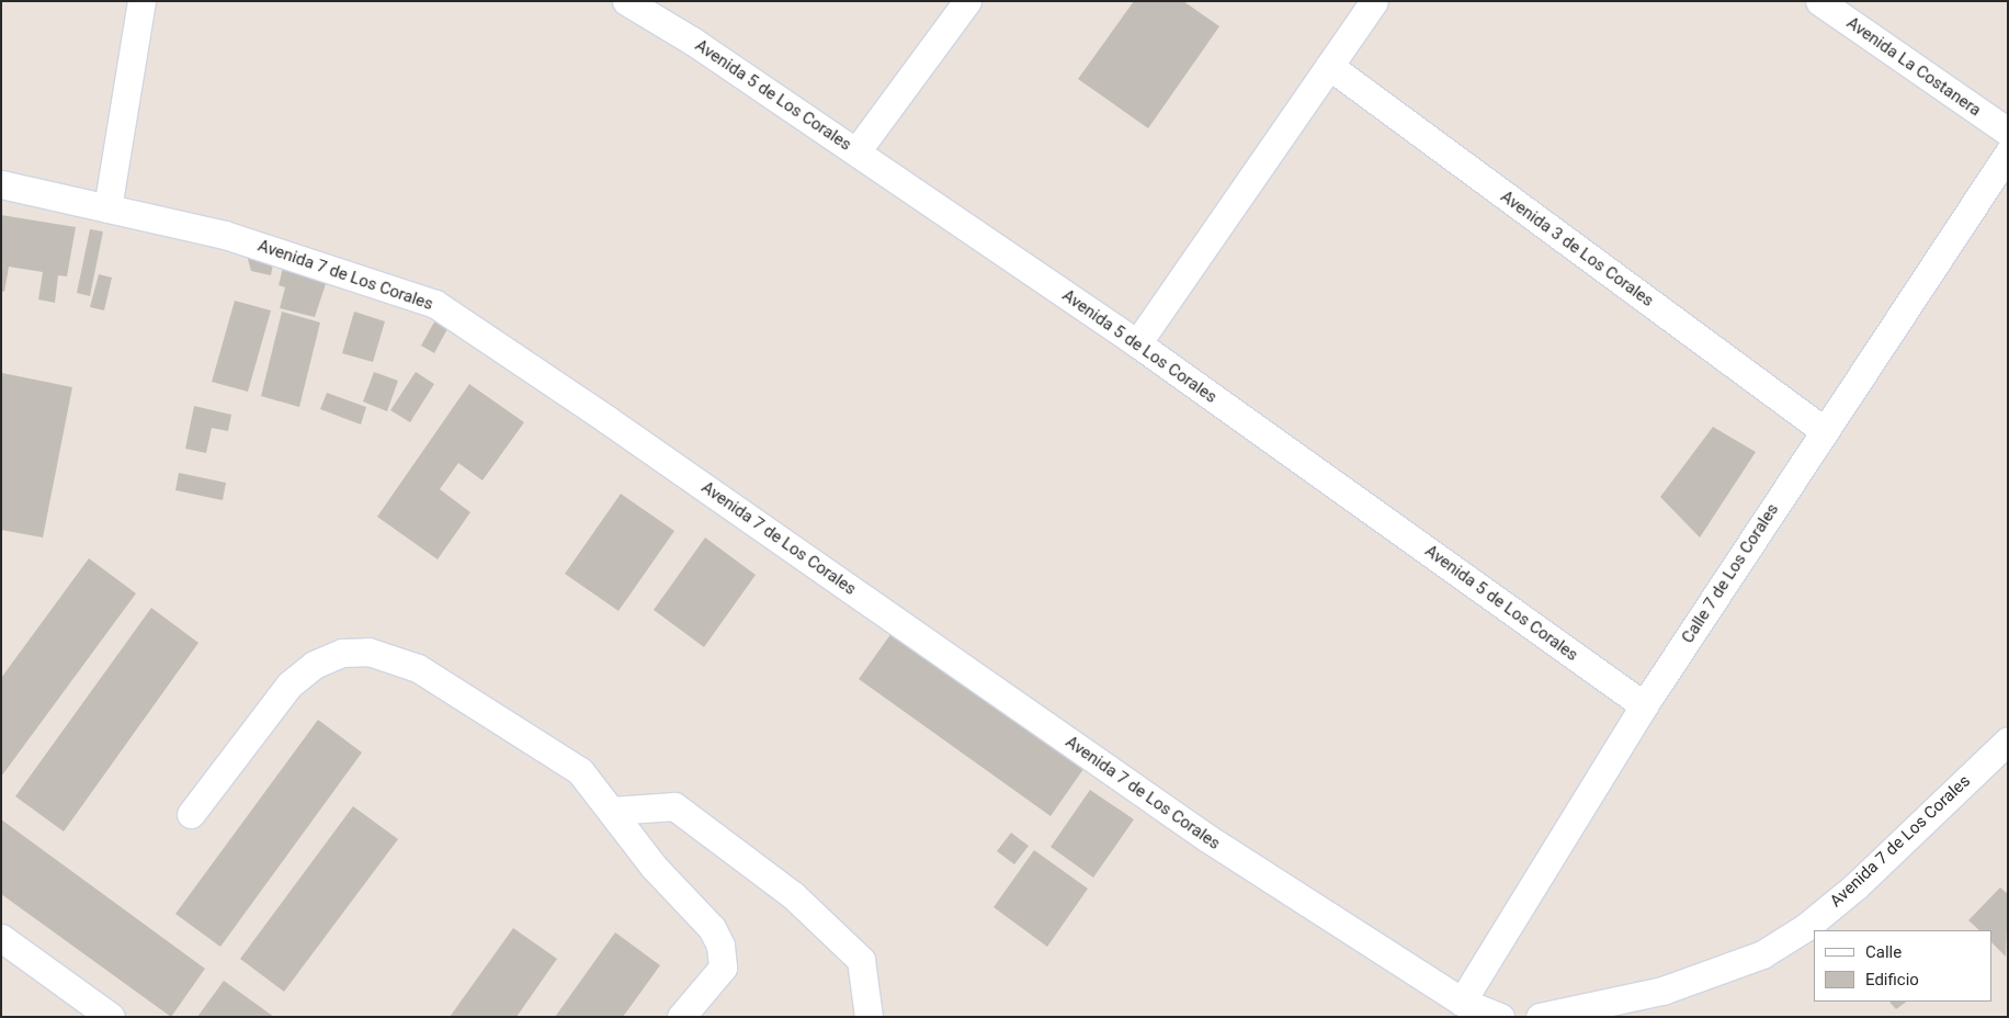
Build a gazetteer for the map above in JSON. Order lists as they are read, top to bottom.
{
  "streets": {
    "street": [
      "Avenida La Costanera",
      "Avenida 5 de Los Corales",
      "Avenida 3 de Los Corales",
      "Avenida 7 de Los Corales",
      "Calle 7 de Los Corales"
    ]
  },
  "crossings": [
    ["Avenida 5 de Los Corales", "Calle 7 de Los Corales"],
    ["Avenida 3 de Los Corales", "Calle 7 de Los Corales"],
    ["Avenida 7 de Los Corales", "Calle 7 de Los Corales"]
  ],
  "legend": ["Calle", "Edificio"]
}
